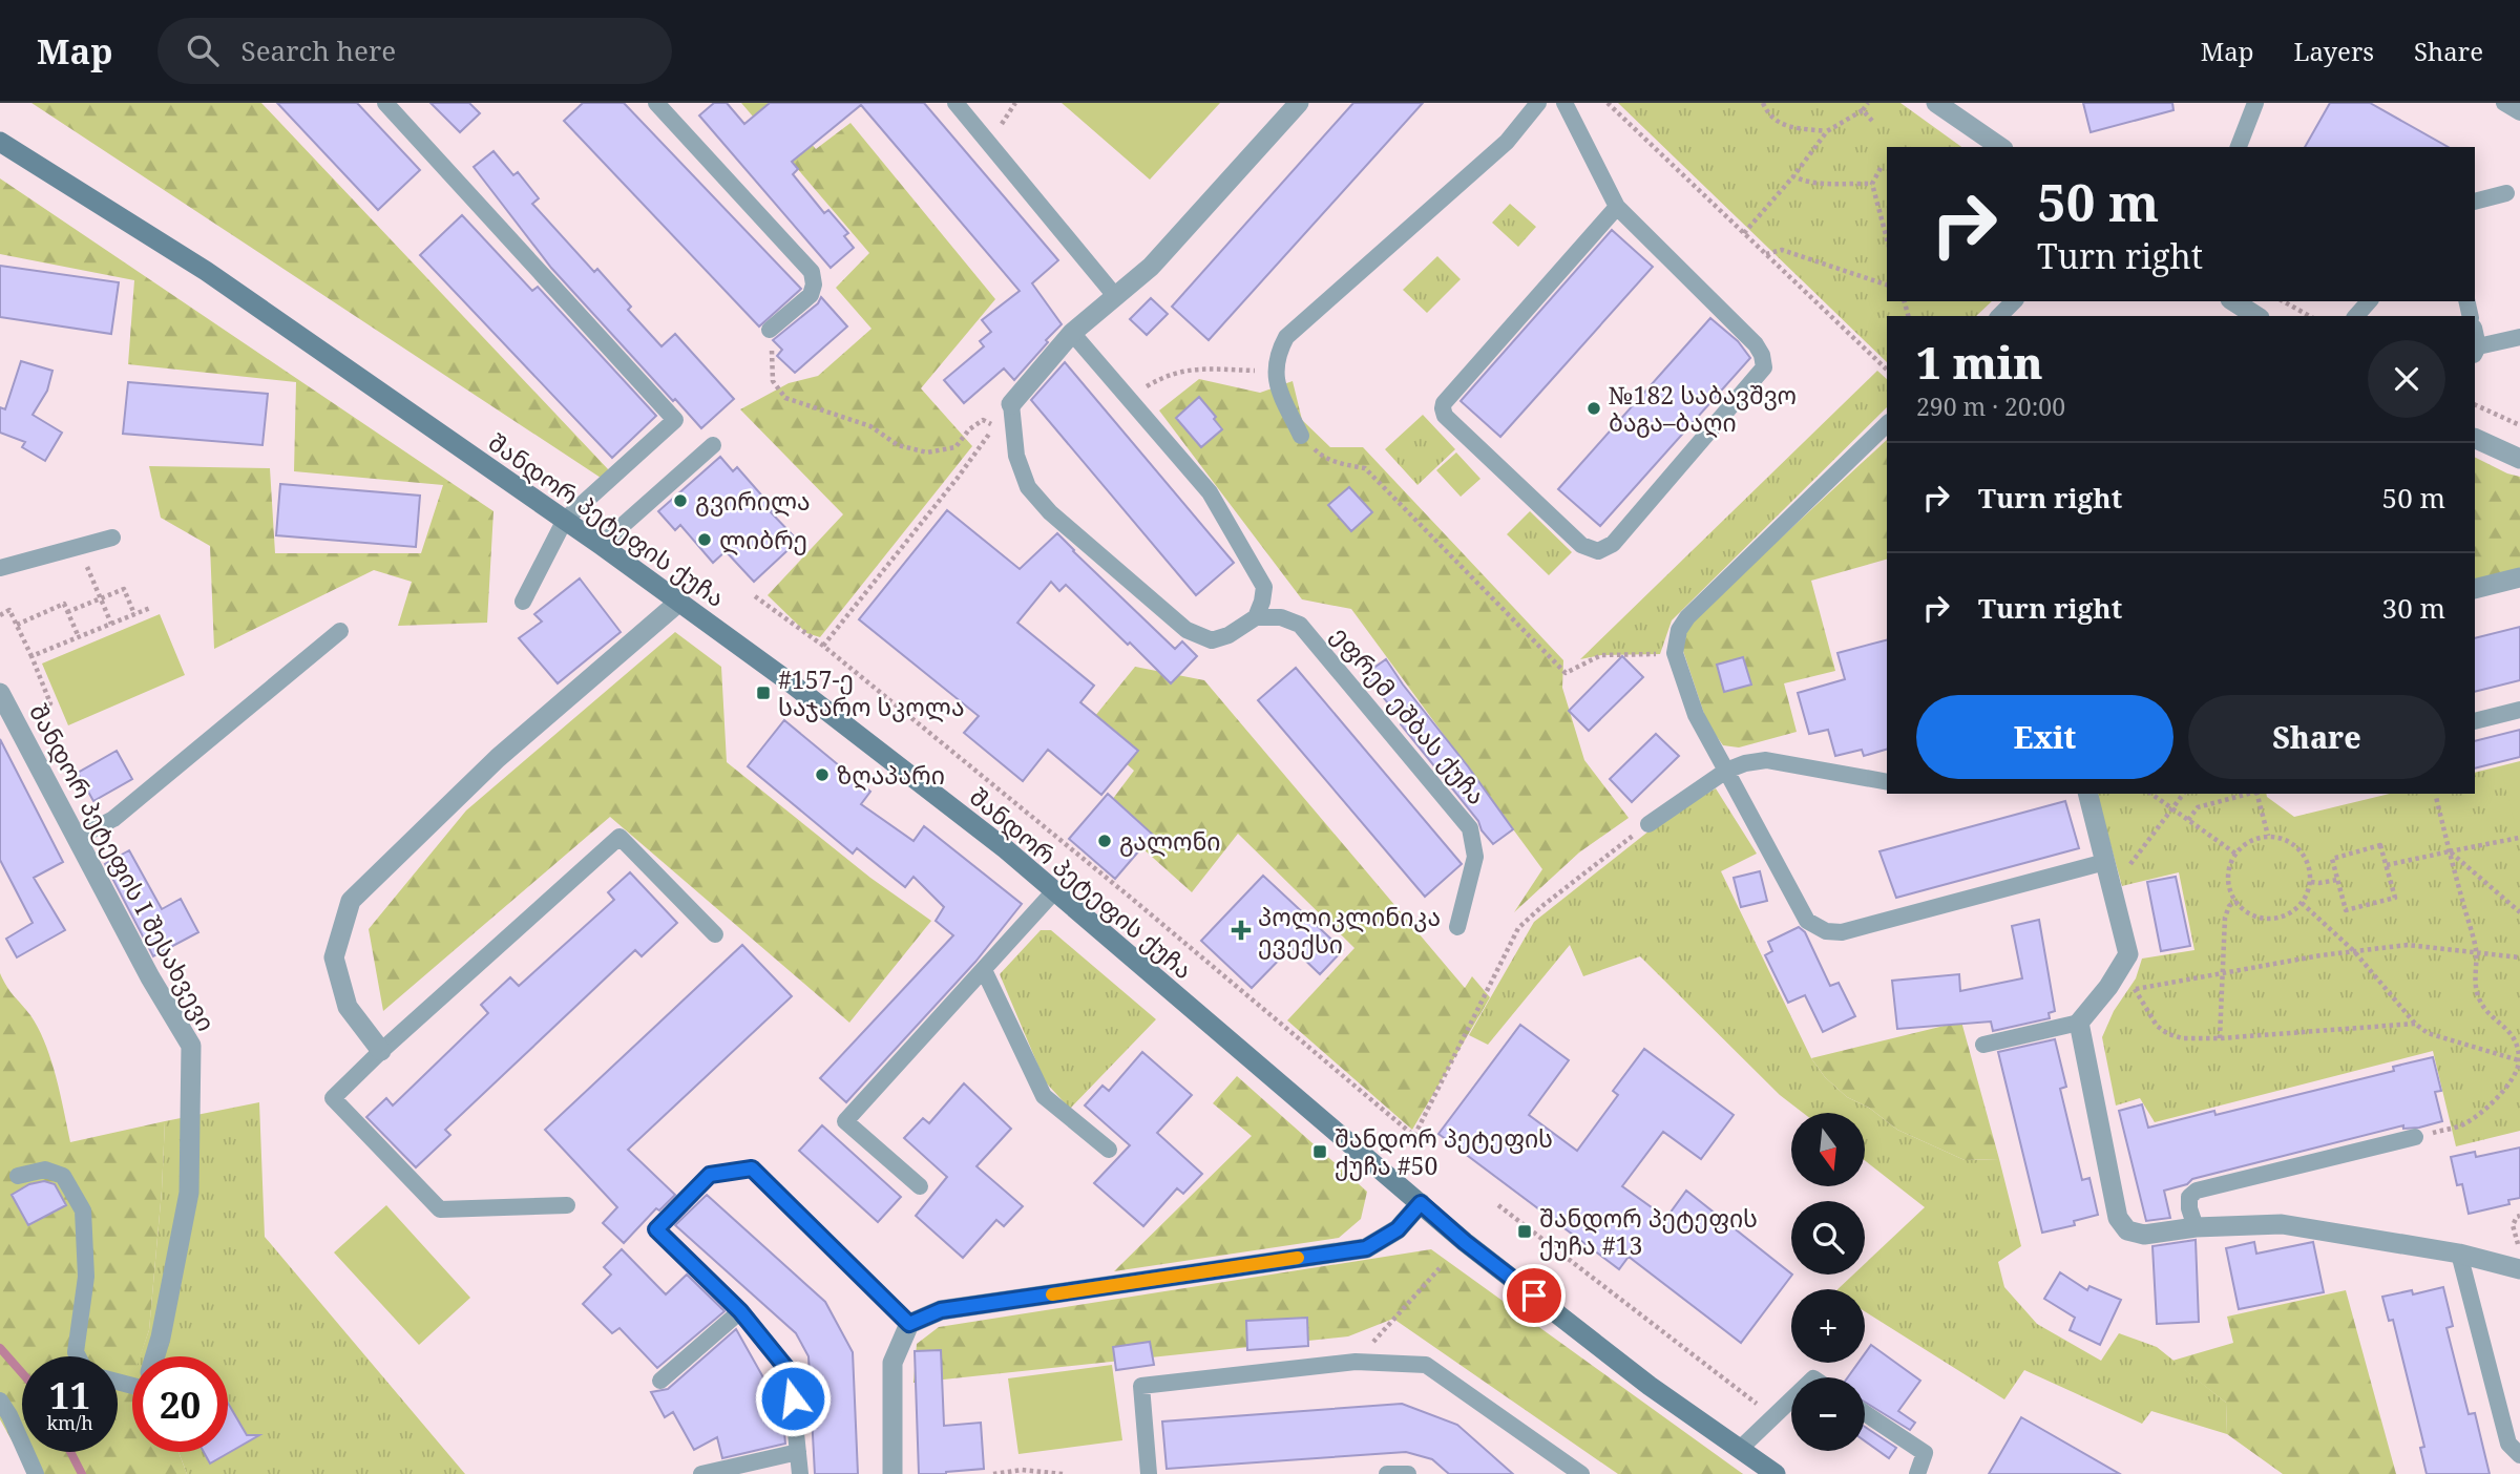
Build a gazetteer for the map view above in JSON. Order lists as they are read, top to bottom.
{
  "streets": {
    "main road": ["შანდორ პეტეფის ქუჩა"],
    "street": ["შანდორ პეტეფის I შესახვევი"],
    "lane": ["ეფრემ ეშბას ქუჩა"]
  },
  "places": {
    "other": [
      "№182 საბავშვო ბაგა–ბაღი",
      "გვირილა",
      "ლიბრე",
      "ზღაპარი",
      "გალონი"
    ],
    "transit": ["#157-ე საჯარო სკოლა", "შანდორ პეტეფის ქუჩა #50", "შანდორ პეტეფის ქუჩა #13"],
    "health": ["პოლიკლინიკა ევექსი"]
  },
  "north": "bottom",
  "page": {
    "header": "Map",
    "search": "Search here",
    "nav": ["Map", "Layers", "Share"],
    "turn": ["50 m", "Turn right"],
    "heading": ["1 min", "290 m · 20:00"],
    "list": [
      {
        "name": "Turn right",
        "value": "50 m"
      },
      {
        "name": "Turn right",
        "value": "30 m"
      }
    ],
    "buttons": ["Exit", "Share"],
    "map_buttons": ["+", "−"],
    "speed": "11 km/h",
    "limit": "20"
  }
}
